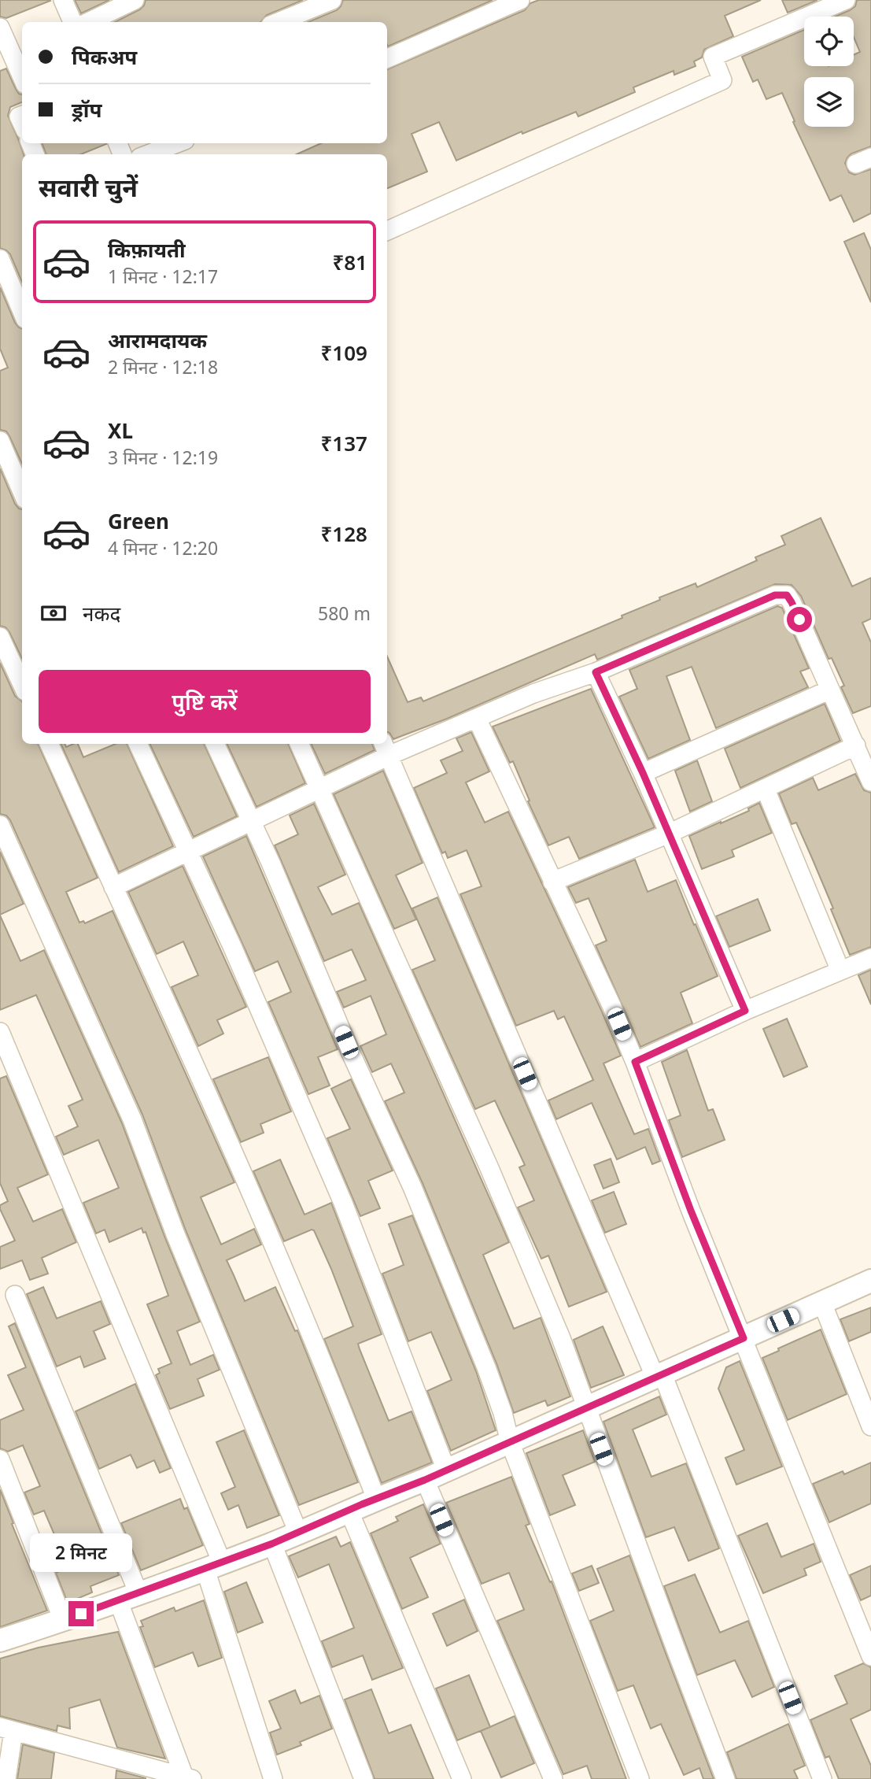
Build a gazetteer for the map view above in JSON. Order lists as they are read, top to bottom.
{
  "page": {
    "banner": ["पिकअप", "ड्रॉप"],
    "heading": "सवारी चुनें",
    "list": [
      {
        "name": "किफ़ायती",
        "note": "1 मिनट · 12:17",
        "value": "₹81"
      },
      {
        "name": "आरामदायक",
        "note": "2 मिनट · 12:18",
        "value": "₹109"
      },
      {
        "name": "XL",
        "note": "3 मिनट · 12:19",
        "value": "₹137"
      },
      {
        "name": "Green",
        "note": "4 मिनट · 12:20",
        "value": "₹128"
      }
    ],
    "pay": ["नकद", "580 m"],
    "buttons": "पुष्टि करें",
    "bubble": "2 मिनट"
  }
}
